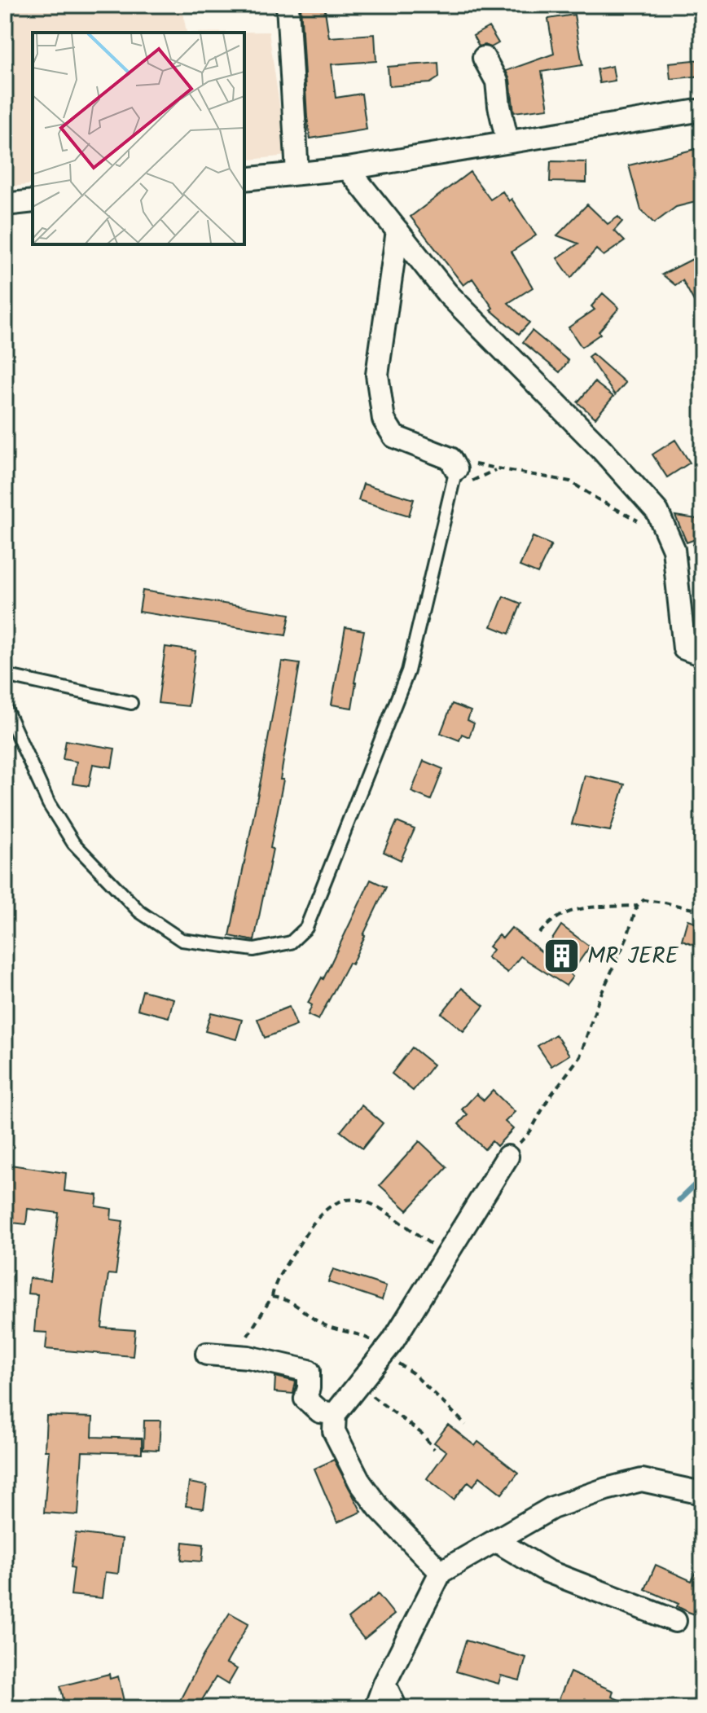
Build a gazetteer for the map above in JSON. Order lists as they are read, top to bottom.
{
  "places": {
    "building": ["MR JERE"]
  }
}
